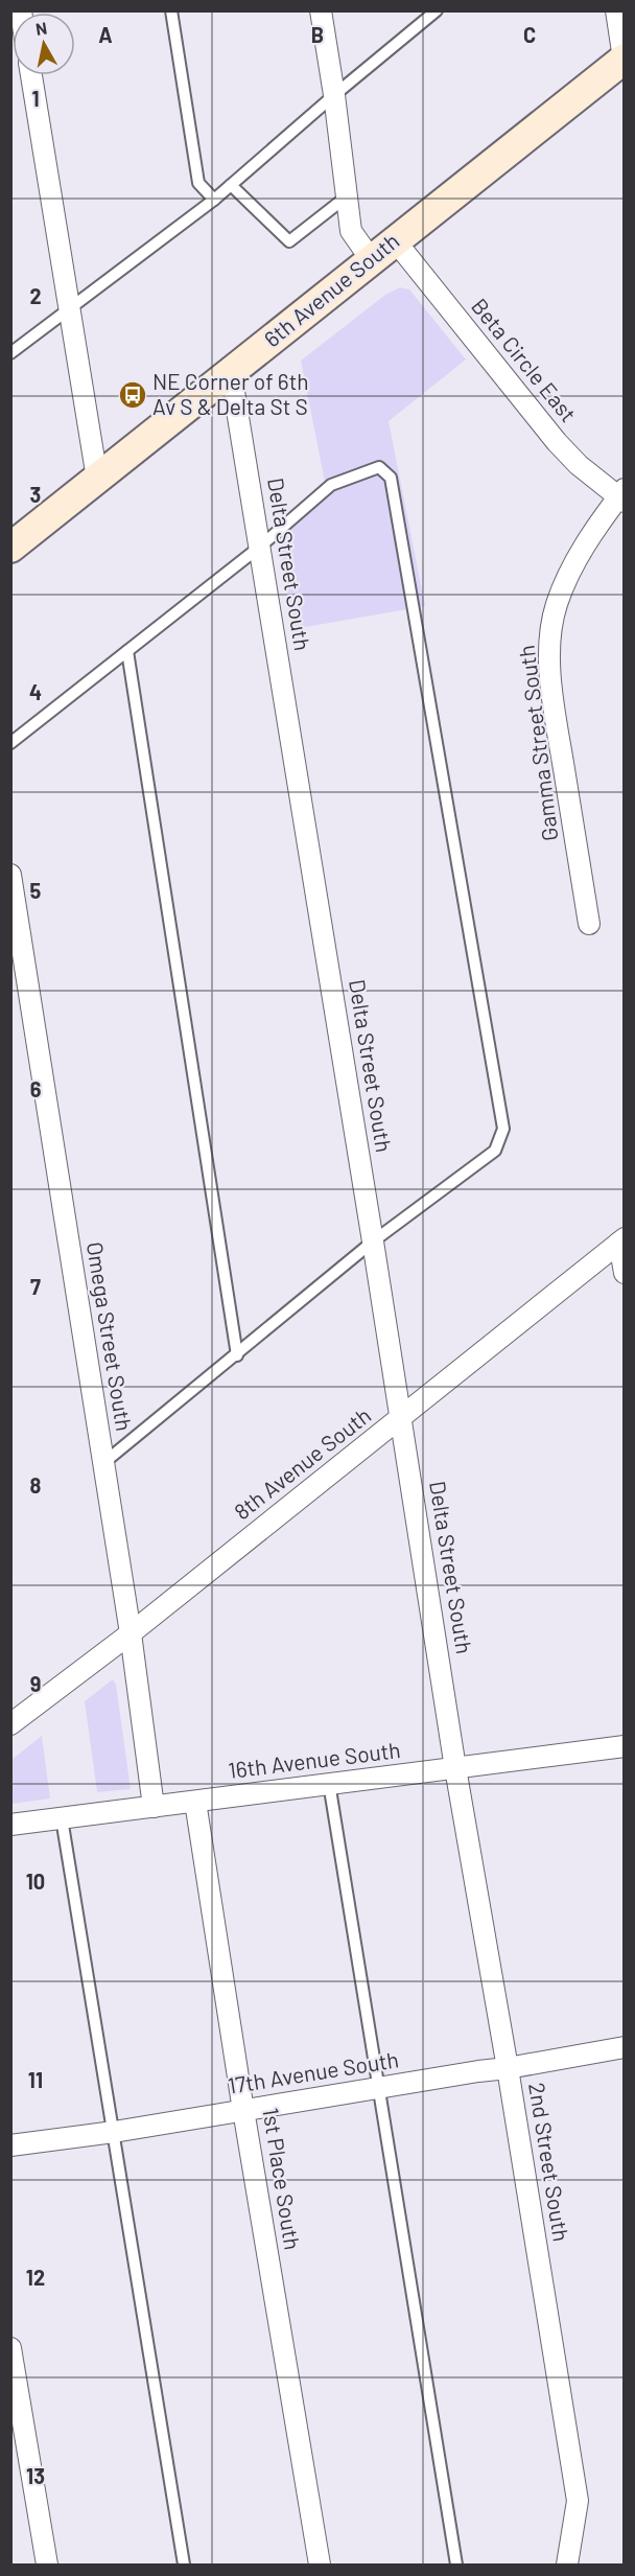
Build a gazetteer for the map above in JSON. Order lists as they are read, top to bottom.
{
  "streets": {
    "main road": ["6th Avenue South"],
    "street": [
      "Beta Circle East",
      "Delta Street South",
      "Gamma Street South",
      "Omega Street South",
      "8th Avenue South",
      "16th Avenue South",
      "17th Avenue South",
      "2nd Street South",
      "1st Place South"
    ]
  },
  "crossings": [
    ["6th Avenue South", "Beta Circle East"],
    ["6th Avenue South", "Delta Street South"],
    ["Beta Circle East", "Gamma Street South"],
    ["Delta Street South", "8th Avenue South"],
    ["Delta Street South", "16th Avenue South"],
    ["Delta Street South", "2nd Street South"],
    ["Omega Street South", "8th Avenue South"],
    ["Omega Street South", "16th Avenue South"],
    ["16th Avenue South", "2nd Street South"],
    ["16th Avenue South", "1st Place South"],
    ["17th Avenue South", "2nd Street South"],
    ["17th Avenue South", "1st Place South"]
  ],
  "places": {
    "bus stop": ["NE Corner of 6th Av S & Delta St S"]
  },
  "north": "top",
  "grid": {
    "columns": ["A", "B", "C"],
    "rows": [
      "1",
      "2",
      "3",
      "4",
      "5",
      "6",
      "7",
      "8",
      "9",
      "10",
      "11",
      "12",
      "13"
    ]
  }
}
